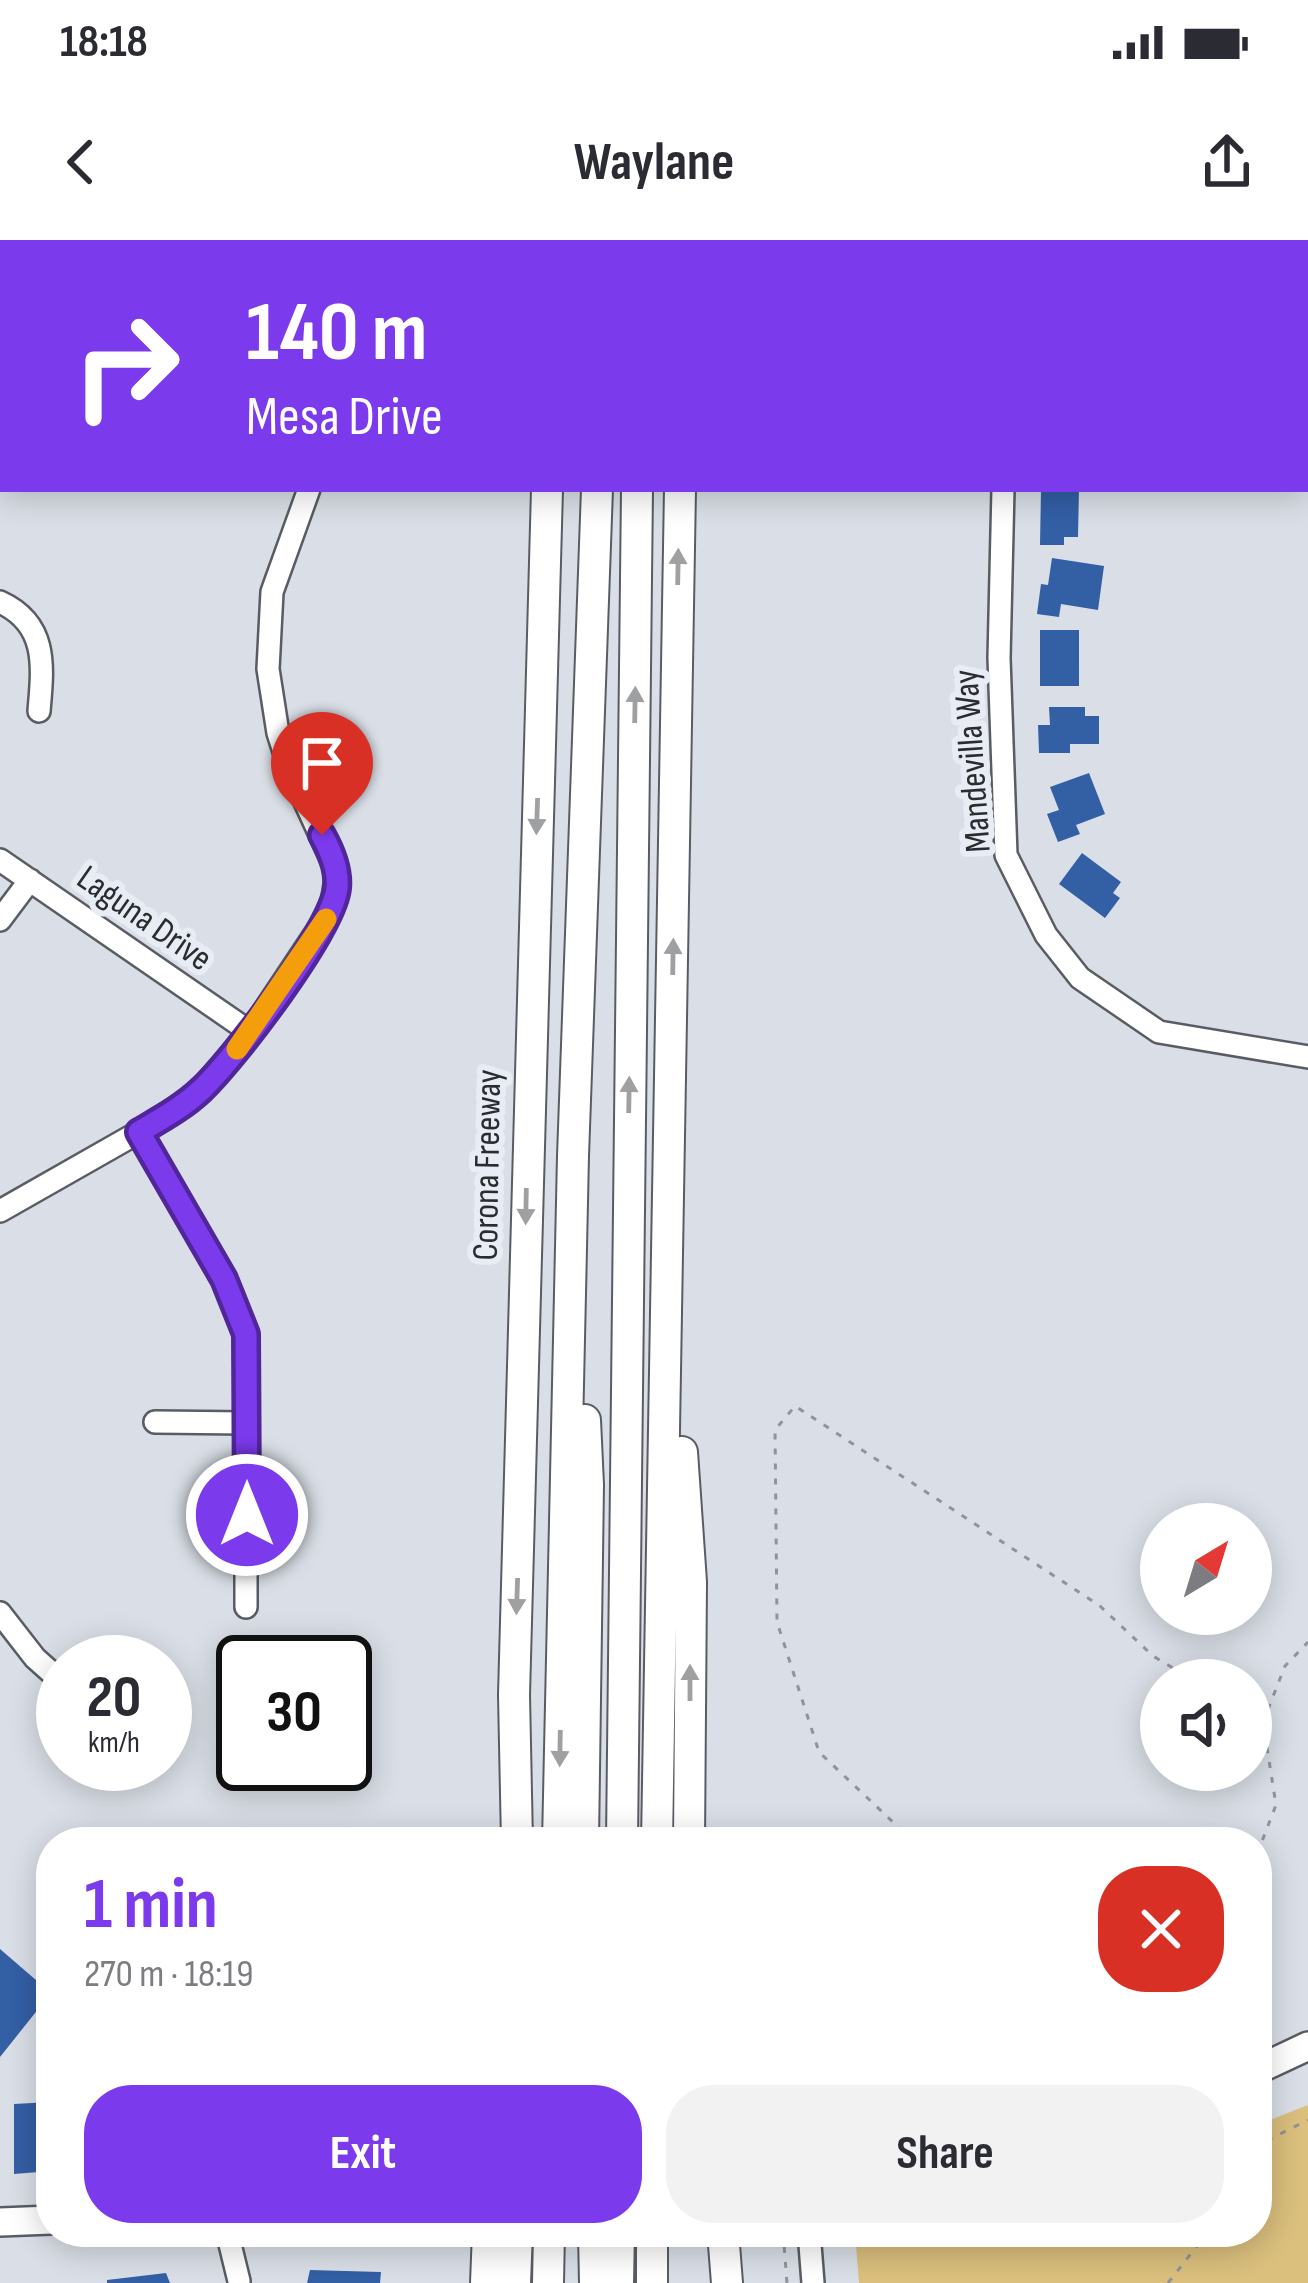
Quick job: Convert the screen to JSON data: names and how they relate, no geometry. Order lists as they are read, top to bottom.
{
  "streets": {
    "highway": ["Corona Freeway"],
    "street": ["Mandevilla Way", "Laguna Drive"]
  },
  "north": "top right",
  "page": {
    "status": "18:18",
    "header": "Waylane",
    "turn": ["140 m", "Mesa Drive"],
    "speed": "20 km/h",
    "limit": "30",
    "heading": ["1 min", "270 m · 18:19"],
    "buttons": ["Exit", "Share"]
  }
}
